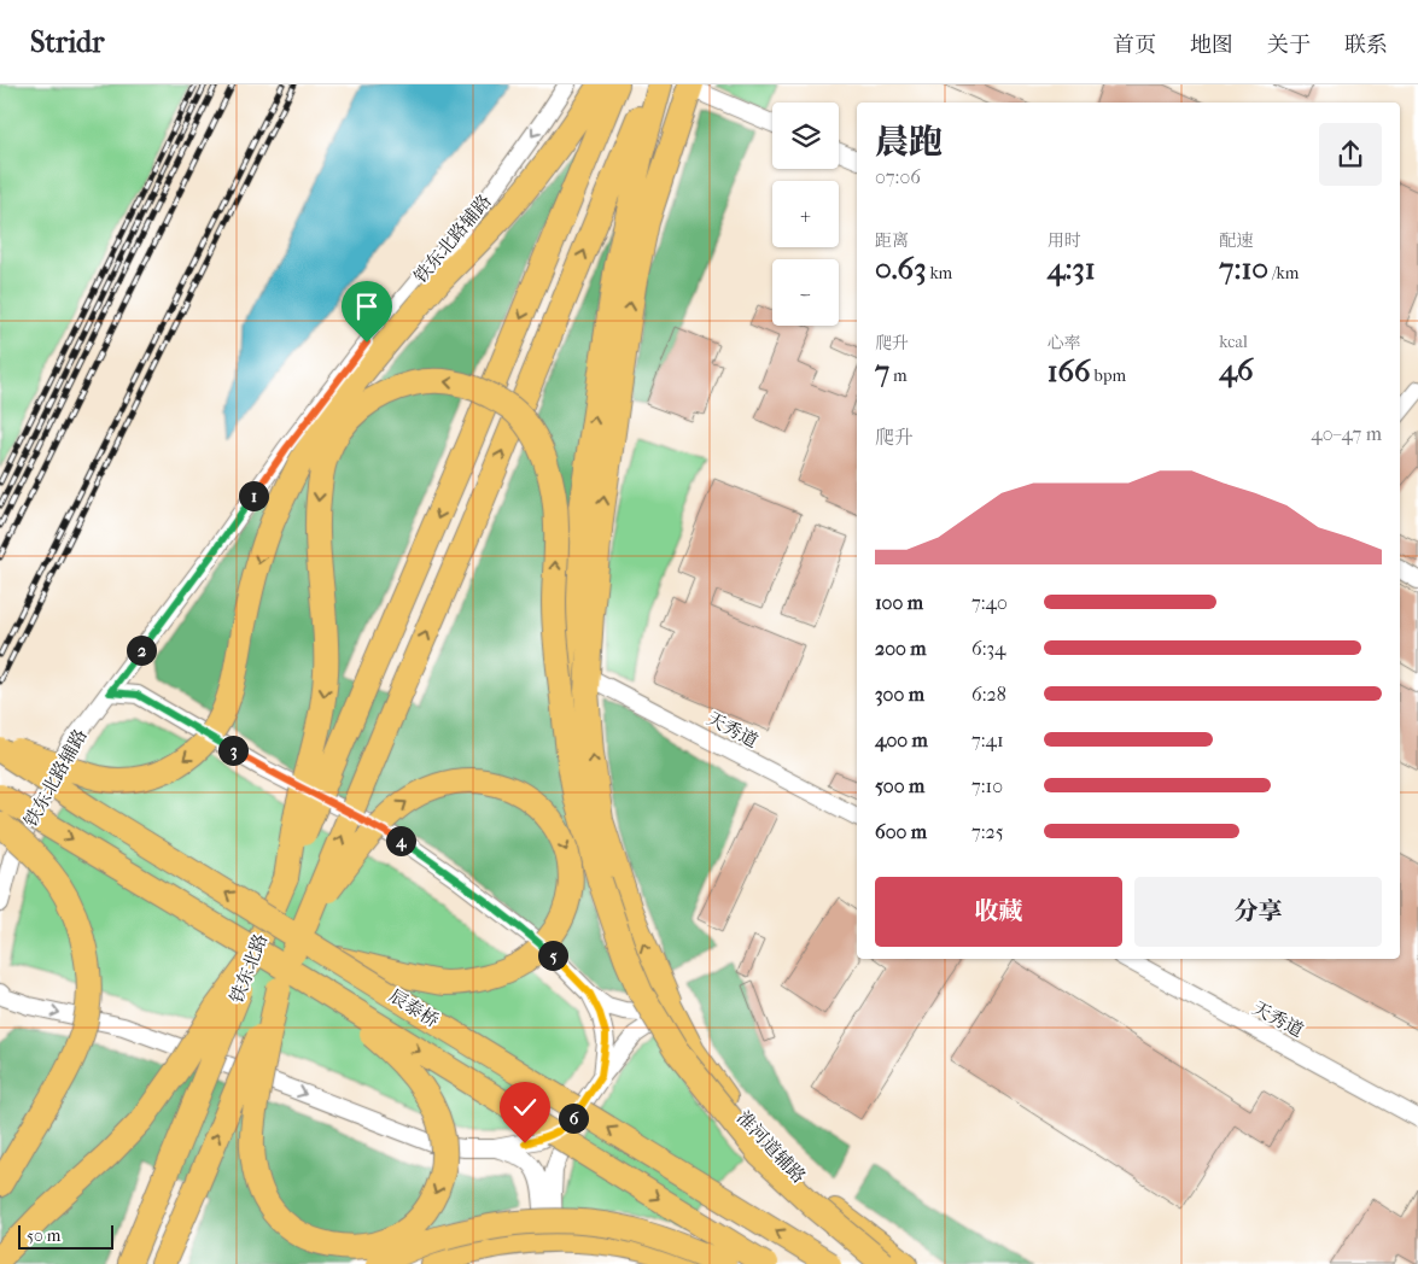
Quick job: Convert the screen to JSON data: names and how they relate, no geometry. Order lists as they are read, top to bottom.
{
  "streets": {
    "highway": ["铁东北路", "辰泰桥"],
    "main road": ["淮河道辅路"],
    "street": ["铁东北路辅路", "天秀道"]
  },
  "one_way": ["铁东北路辅路"],
  "scale_bar": "50 m",
  "page": {
    "header": "Stridr",
    "nav": [
      "首页",
      "地图",
      "关于",
      "联系"
    ],
    "map_buttons": ["+", "−"],
    "heading": ["晨跑", "07:06"],
    "stats": [
      ["距离", "0.63 km"],
      ["用时", "4:31"],
      ["配速", "7:10 /km"],
      ["爬升", "7 m"],
      ["心率", "166 bpm"],
      ["kcal", "46"]
    ],
    "chart": ["爬升", "40–47 m"],
    "pins": [
      "1",
      "2",
      "3",
      "4",
      "5",
      "6"
    ],
    "list": [
      {
        "name": "100 m",
        "note": "7:40"
      },
      {
        "name": "200 m",
        "note": "6:34"
      },
      {
        "name": "300 m",
        "note": "6:28"
      },
      {
        "name": "400 m",
        "note": "7:41"
      },
      {
        "name": "500 m",
        "note": "7:10"
      },
      {
        "name": "600 m",
        "note": "7:25"
      }
    ],
    "buttons": ["收藏", "分享"],
    "scale": "50 m"
  }
}
